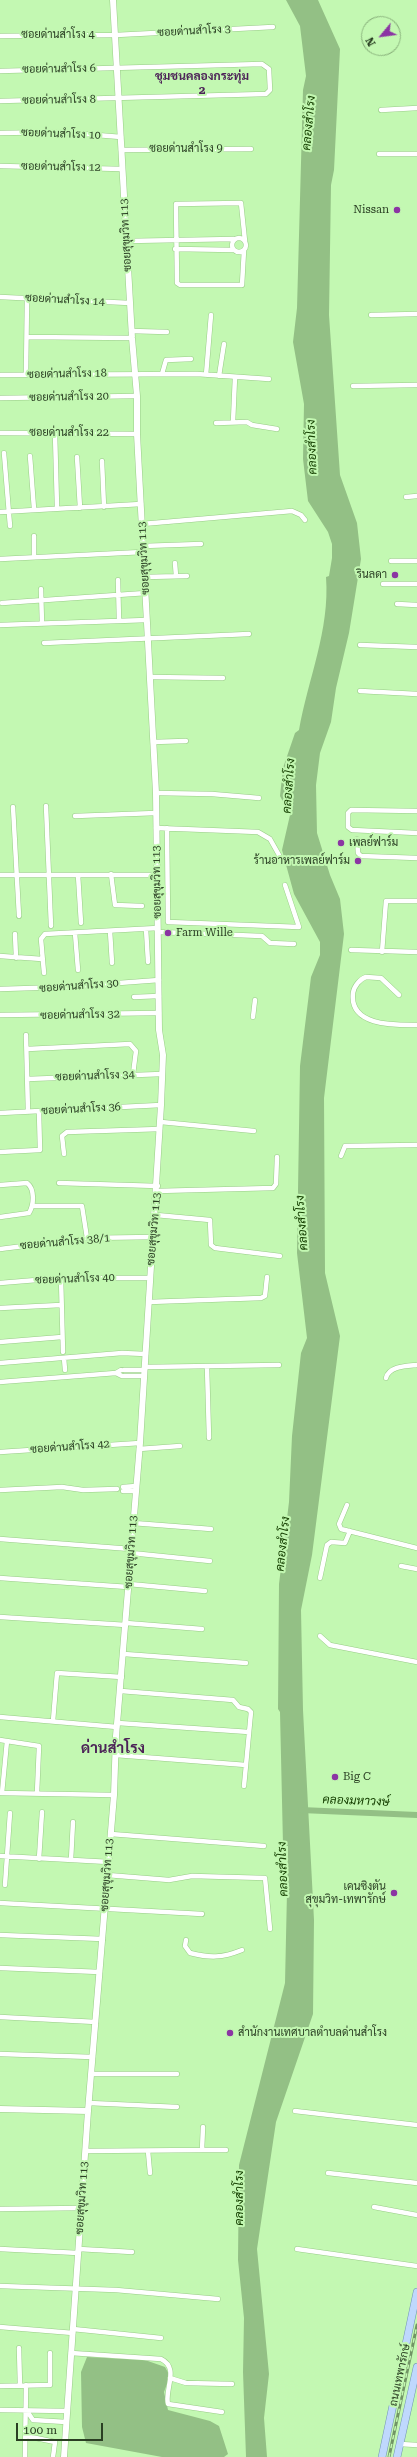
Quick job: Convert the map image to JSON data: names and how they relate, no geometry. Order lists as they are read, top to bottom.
{
  "streets": {
    "main road": ["ซอยสุขุมวิท 113", "ถนนเทพารักษ์"],
    "street": [
      "ซอยด่านสำโรง 3",
      "ซอยด่านสำโรง 4",
      "ซอยด่านสำโรง 6",
      "ซอยด่านสำโรง 8",
      "ซอยด่านสำโรง 10",
      "ซอยด่านสำโรง 9",
      "ซอยด่านสำโรง 12",
      "ซอยด่านสำโรง 14",
      "ซอยด่านสำโรง 18",
      "ซอยด่านสำโรง 20",
      "ซอยด่านสำโรง 22",
      "ซอยด่านสำโรง 30",
      "ซอยด่านสำโรง 32",
      "ซอยด่านสำโรง 34",
      "ซอยด่านสำโรง 36",
      "ซอยด่านสำโรง 38/1",
      "ซอยด่านสำโรง 40",
      "ซอยด่านสำโรง 42"
    ]
  },
  "crossings": [
    ["ซอยด่านสำโรง 3", "ซอยด่านสำโรง 4"],
    ["ซอยด่านสำโรง 3", "ซอยสุขุมวิท 113"],
    ["ซอยด่านสำโรง 4", "ซอยสุขุมวิท 113"],
    ["ซอยด่านสำโรง 6", "ซอยด่านสำโรง 8"],
    ["ซอยด่านสำโรง 6", "ซอยสุขุมวิท 113"],
    ["ซอยด่านสำโรง 8", "ซอยสุขุมวิท 113"],
    ["ซอยด่านสำโรง 10", "ซอยสุขุมวิท 113"],
    ["ซอยด่านสำโรง 9", "ซอยสุขุมวิท 113"],
    ["ซอยด่านสำโรง 12", "ซอยสุขุมวิท 113"],
    ["ซอยสุขุมวิท 113", "ซอยด่านสำโรง 14"],
    ["ซอยสุขุมวิท 113", "ซอยด่านสำโรง 18"],
    ["ซอยสุขุมวิท 113", "ซอยด่านสำโรง 20"],
    ["ซอยสุขุมวิท 113", "ซอยด่านสำโรง 22"],
    ["ซอยสุขุมวิท 113", "ซอยด่านสำโรง 30"],
    ["ซอยสุขุมวิท 113", "ซอยด่านสำโรง 32"],
    ["ซอยสุขุมวิท 113", "ซอยด่านสำโรง 34"],
    ["ซอยสุขุมวิท 113", "ซอยด่านสำโรง 36"],
    ["ซอยสุขุมวิท 113", "ซอยด่านสำโรง 38/1"],
    ["ซอยสุขุมวิท 113", "ซอยด่านสำโรง 40"],
    ["ซอยสุขุมวิท 113", "ซอยด่านสำโรง 42"]
  ],
  "districts": ["ชุมชนคลองกระทุ่ม 2", "ด่านสำโรง"],
  "water": ["คลองสำโรง", "คลองมหาวงษ์"],
  "places": [
    "Nissan",
    "รินลดา",
    "เพลย์ฟาร์ม",
    "ร้านอาหารเพลย์ฟาร์ม",
    "Farm Wille",
    "Big C",
    "เคนซิงตัน สุขุมวิท-เทพารักษ์",
    "สำนักงานเทศบาลตำบลด่านสำโรง"
  ],
  "scale_bar": "100 m",
  "north": "bottom left"
}
